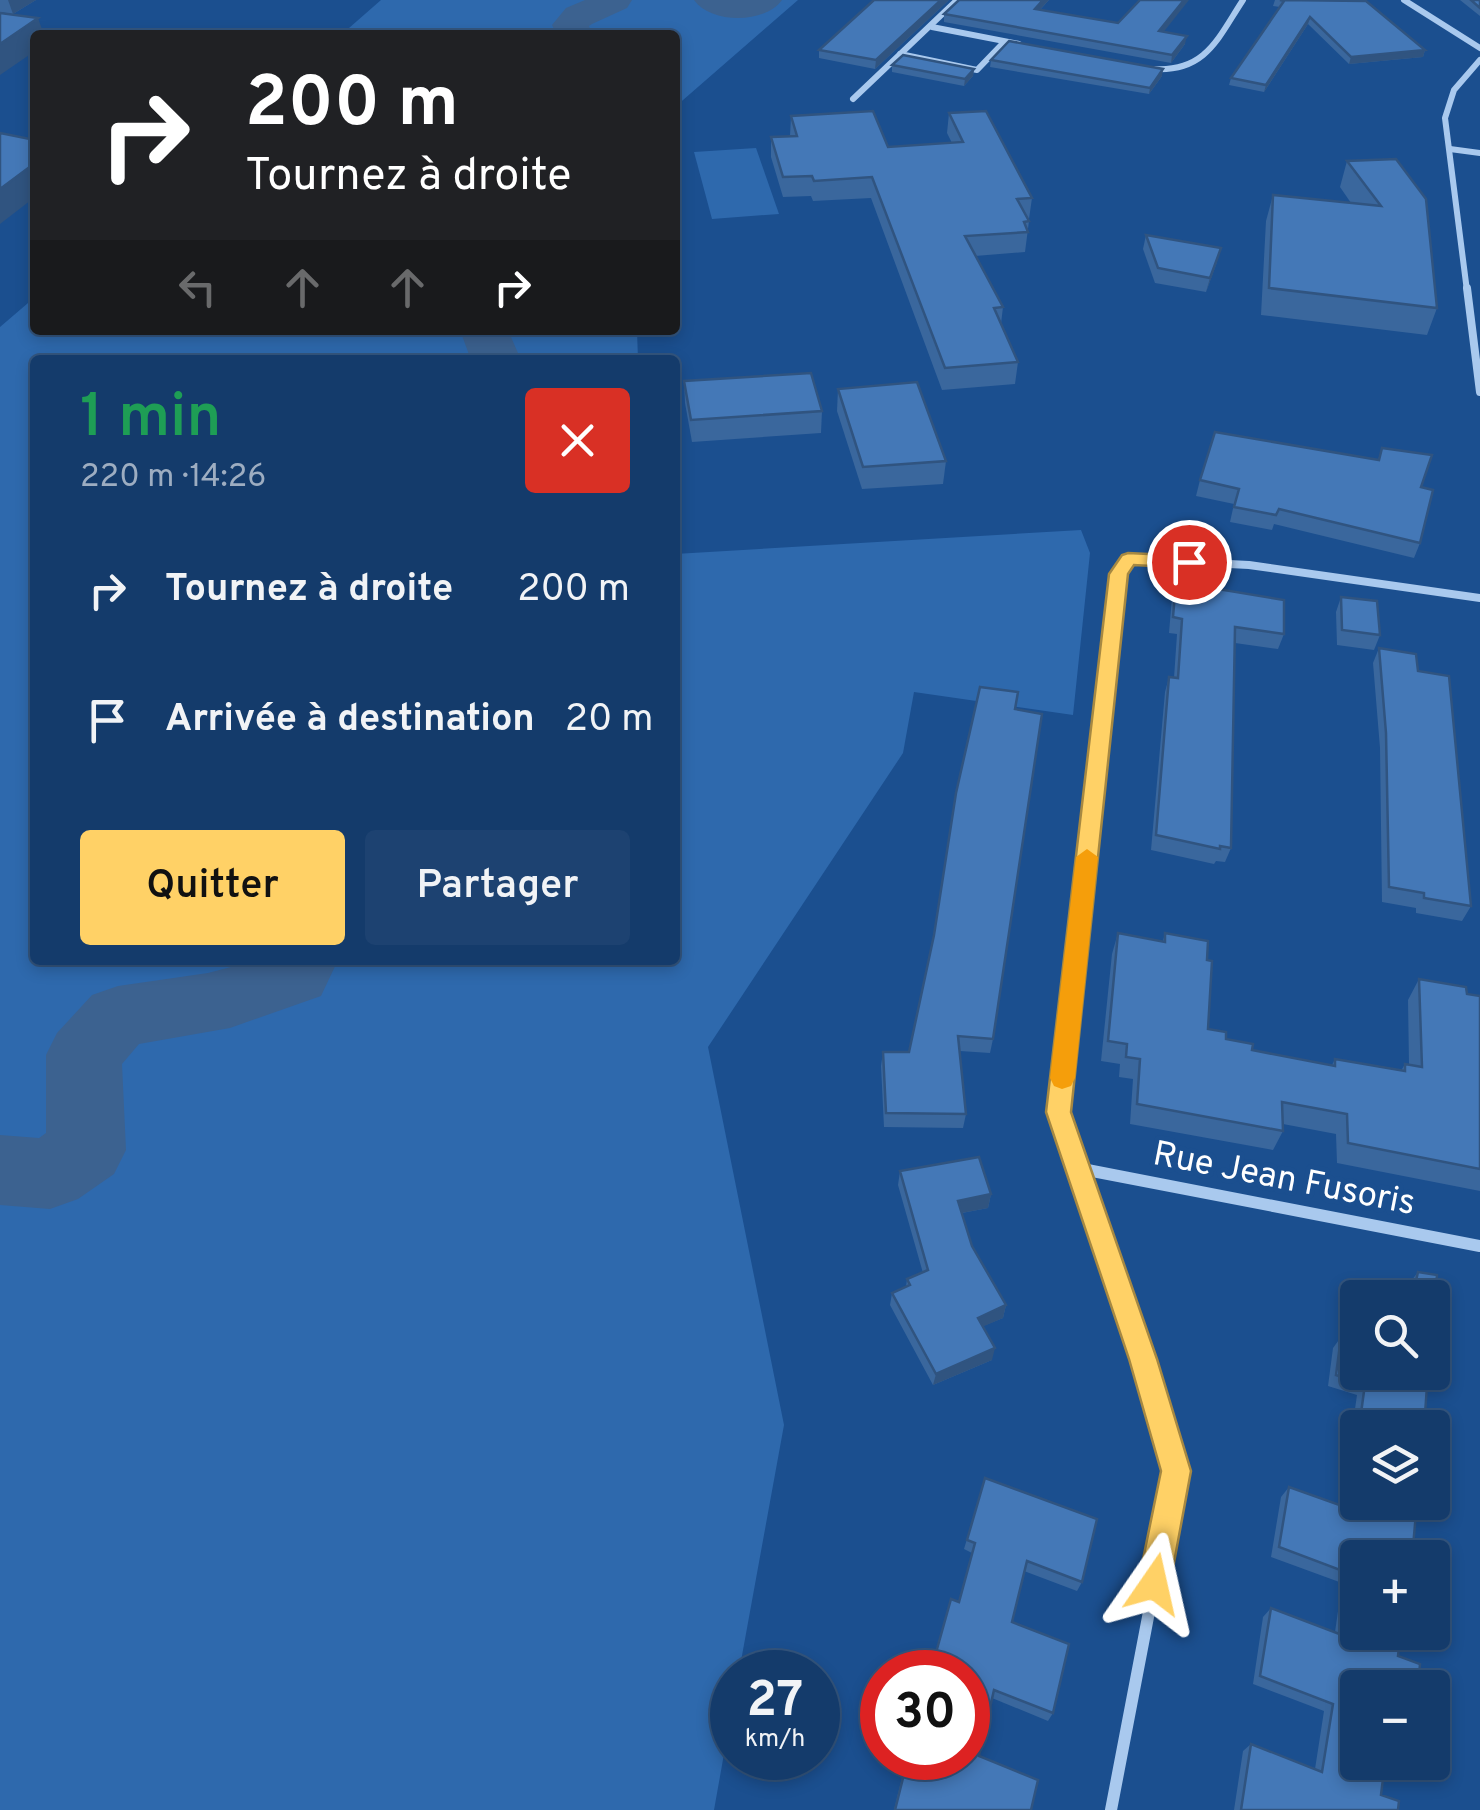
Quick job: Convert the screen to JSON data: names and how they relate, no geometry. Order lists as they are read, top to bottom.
{
  "streets": {
    "street": ["Rue Jean Fusoris"]
  },
  "page": {
    "turn": ["200 m", "Tournez à droite"],
    "heading": ["1 min", "220 m · 14:26"],
    "list": [
      {
        "name": "Tournez à droite",
        "value": "200 m"
      },
      {
        "name": "Arrivée à destination",
        "value": "20 m"
      }
    ],
    "buttons": ["Quitter", "Partager"],
    "map_buttons": ["+", "−"],
    "speed": "27 km/h",
    "limit": "30"
  }
}
